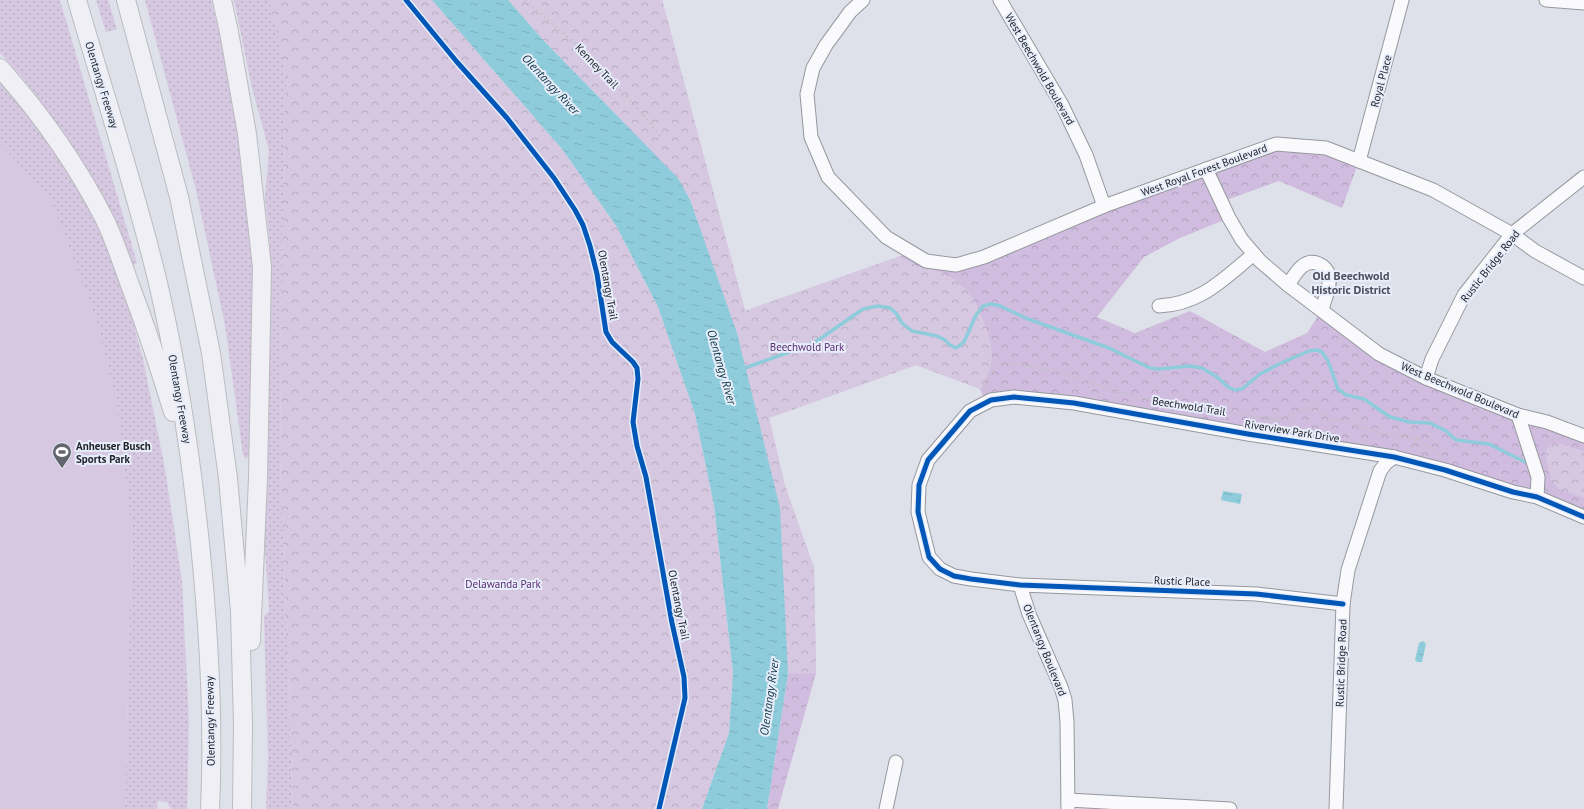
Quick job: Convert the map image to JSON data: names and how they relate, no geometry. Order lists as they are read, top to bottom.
{
  "streets": {
    "highway": ["Olentangy Freeway"],
    "street": [
      "West Beechwold Boulevard",
      "Royal Place",
      "West Royal Forest Boulevard",
      "Rustic Bridge Road",
      "Riverview Park Drive",
      "Rustic Place",
      "Olentangy Boulevard"
    ],
    "path": ["Kenney Trail", "Beechwold Trail"],
    "cycle path": ["Olentangy Trail"]
  },
  "crossings": [
    ["West Beechwold Boulevard", "West Royal Forest Boulevard"],
    ["West Beechwold Boulevard", "Rustic Bridge Road"],
    ["Royal Place", "West Royal Forest Boulevard"],
    ["West Royal Forest Boulevard", "Rustic Bridge Road"],
    ["Rustic Bridge Road", "Riverview Park Drive"],
    ["Rustic Bridge Road", "Rustic Place"],
    ["Beechwold Trail", "Riverview Park Drive"],
    ["Rustic Place", "Olentangy Boulevard"]
  ],
  "districts": ["Old Beechwold Historic District"],
  "water": ["Olentangy River"],
  "parks": ["Beechwold Park", "Delawanda Park"],
  "places": {
    "sports": ["Anheuser Busch Sports Park"]
  }
}
